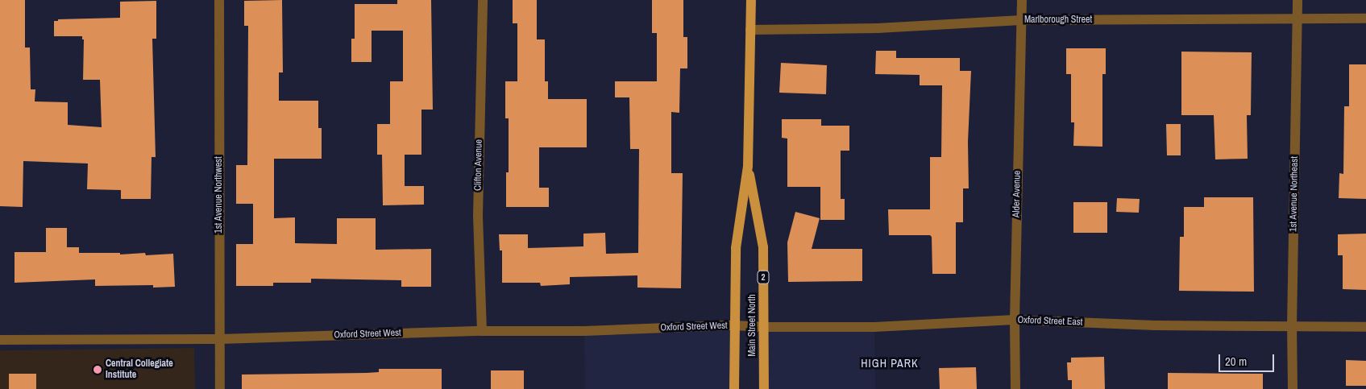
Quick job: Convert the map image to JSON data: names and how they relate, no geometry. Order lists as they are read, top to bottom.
{
  "streets": {
    "main road": ["2", "Main Street North"],
    "street": [
      "Marlborough Street",
      "Clifton Avenue",
      "Alder Avenue",
      "1st Avenue Northeast",
      "1st Avenue Northwest",
      "Oxford Street East",
      "Oxford Street West"
    ]
  },
  "crossings": [
    ["Marlborough Street", "Alder Avenue"],
    ["Marlborough Street", "1st Avenue Northeast"],
    ["Marlborough Street", "Main Street North"],
    ["Clifton Avenue", "Oxford Street West"],
    ["Alder Avenue", "Oxford Street East"],
    ["1st Avenue Northeast", "Oxford Street East"],
    ["1st Avenue Northwest", "Oxford Street West"],
    ["Oxford Street East", "Main Street North"],
    ["Oxford Street East", "Oxford Street West"],
    ["Main Street North", "Oxford Street West"]
  ],
  "districts": ["HIGH PARK"],
  "places": ["Central Collegiate Institute"],
  "scale_bar": "20 m"
}
